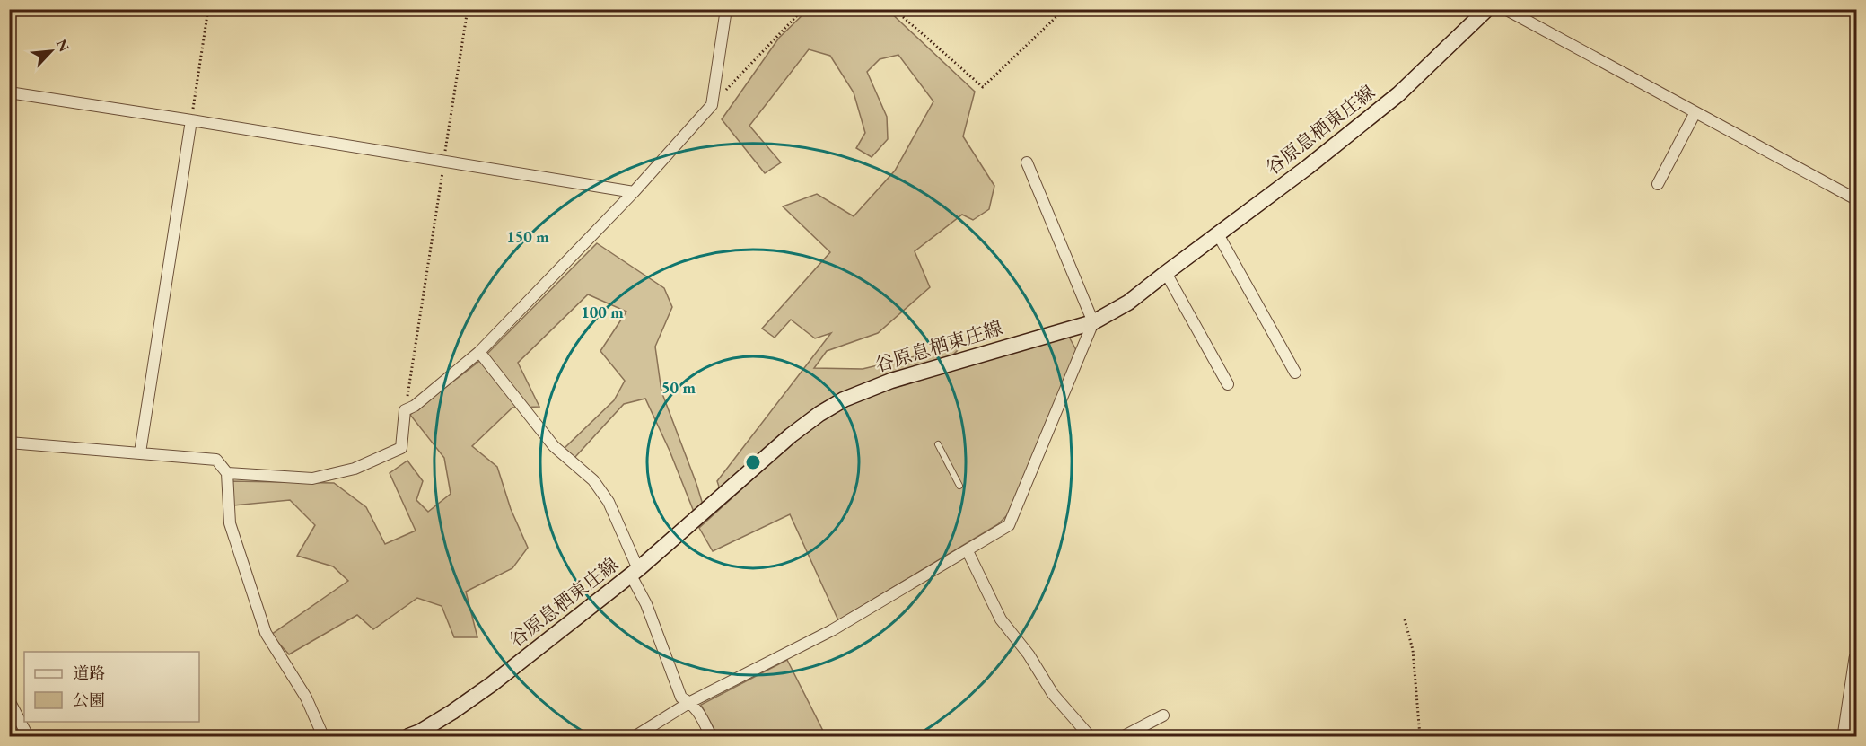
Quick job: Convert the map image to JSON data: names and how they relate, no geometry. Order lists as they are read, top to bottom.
{
  "streets": {
    "main road": ["谷原息栖東庄線"]
  },
  "legend": ["道路", "公園"],
  "north": "top right",
  "rings": ["150 m", "100 m", "50 m"]
}
